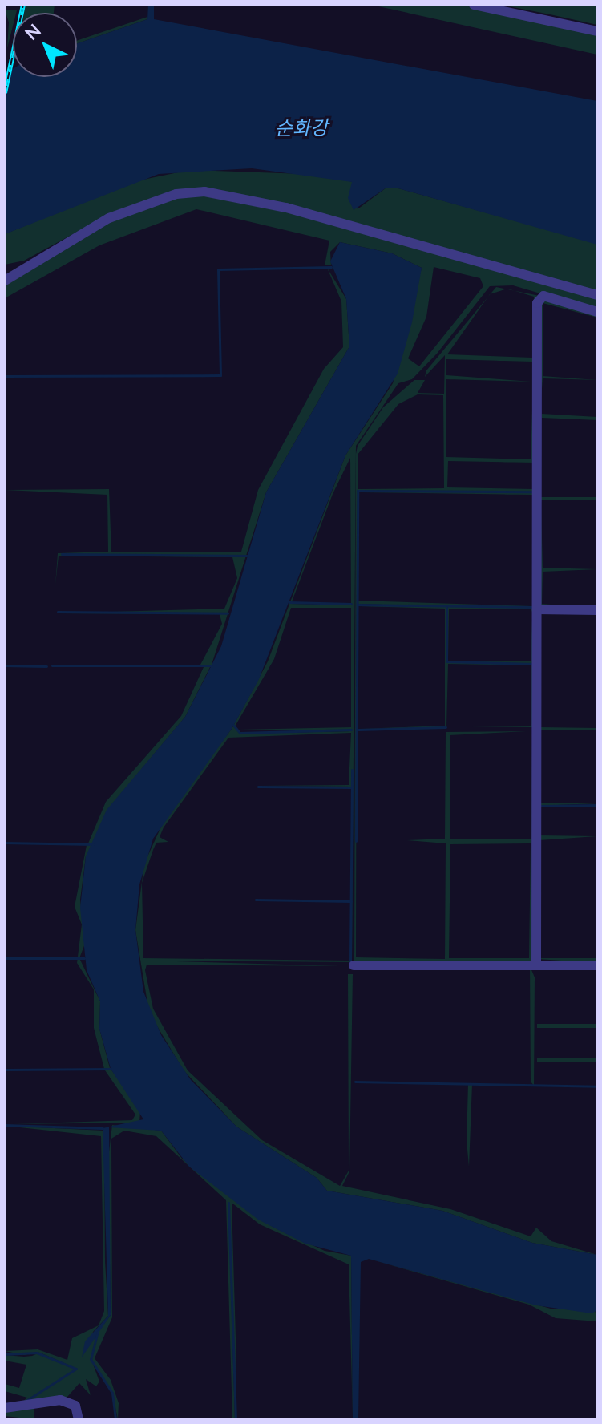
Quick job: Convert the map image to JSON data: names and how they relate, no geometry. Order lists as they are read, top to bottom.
{
  "water": ["순화강"],
  "north": "top left"
}
